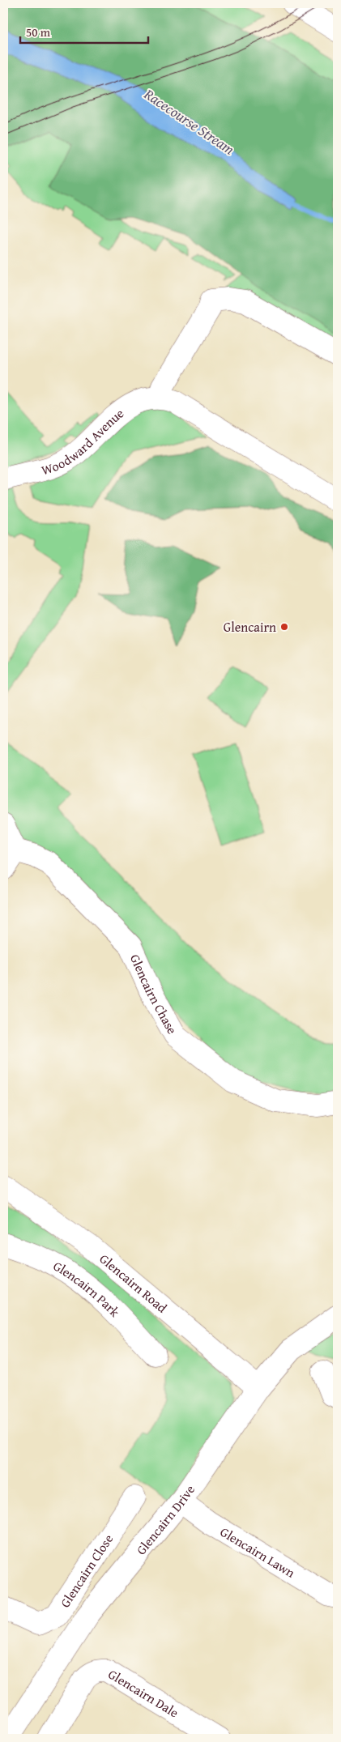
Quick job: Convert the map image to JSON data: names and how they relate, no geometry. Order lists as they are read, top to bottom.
{
  "streets": {
    "main road": [
      "Woodward Avenue",
      "Glencairn Chase",
      "Glencairn Road",
      "Glencairn Park",
      "Glencairn Drive",
      "Glencairn Lawn",
      "Glencairn Close",
      "Glencairn Dale"
    ]
  },
  "crossings": [
    ["Glencairn Road", "Glencairn Drive"],
    ["Glencairn Drive", "Glencairn Lawn"]
  ],
  "water": ["Racecourse Stream"],
  "places": ["Glencairn"],
  "scale_bar": "50 m"
}
